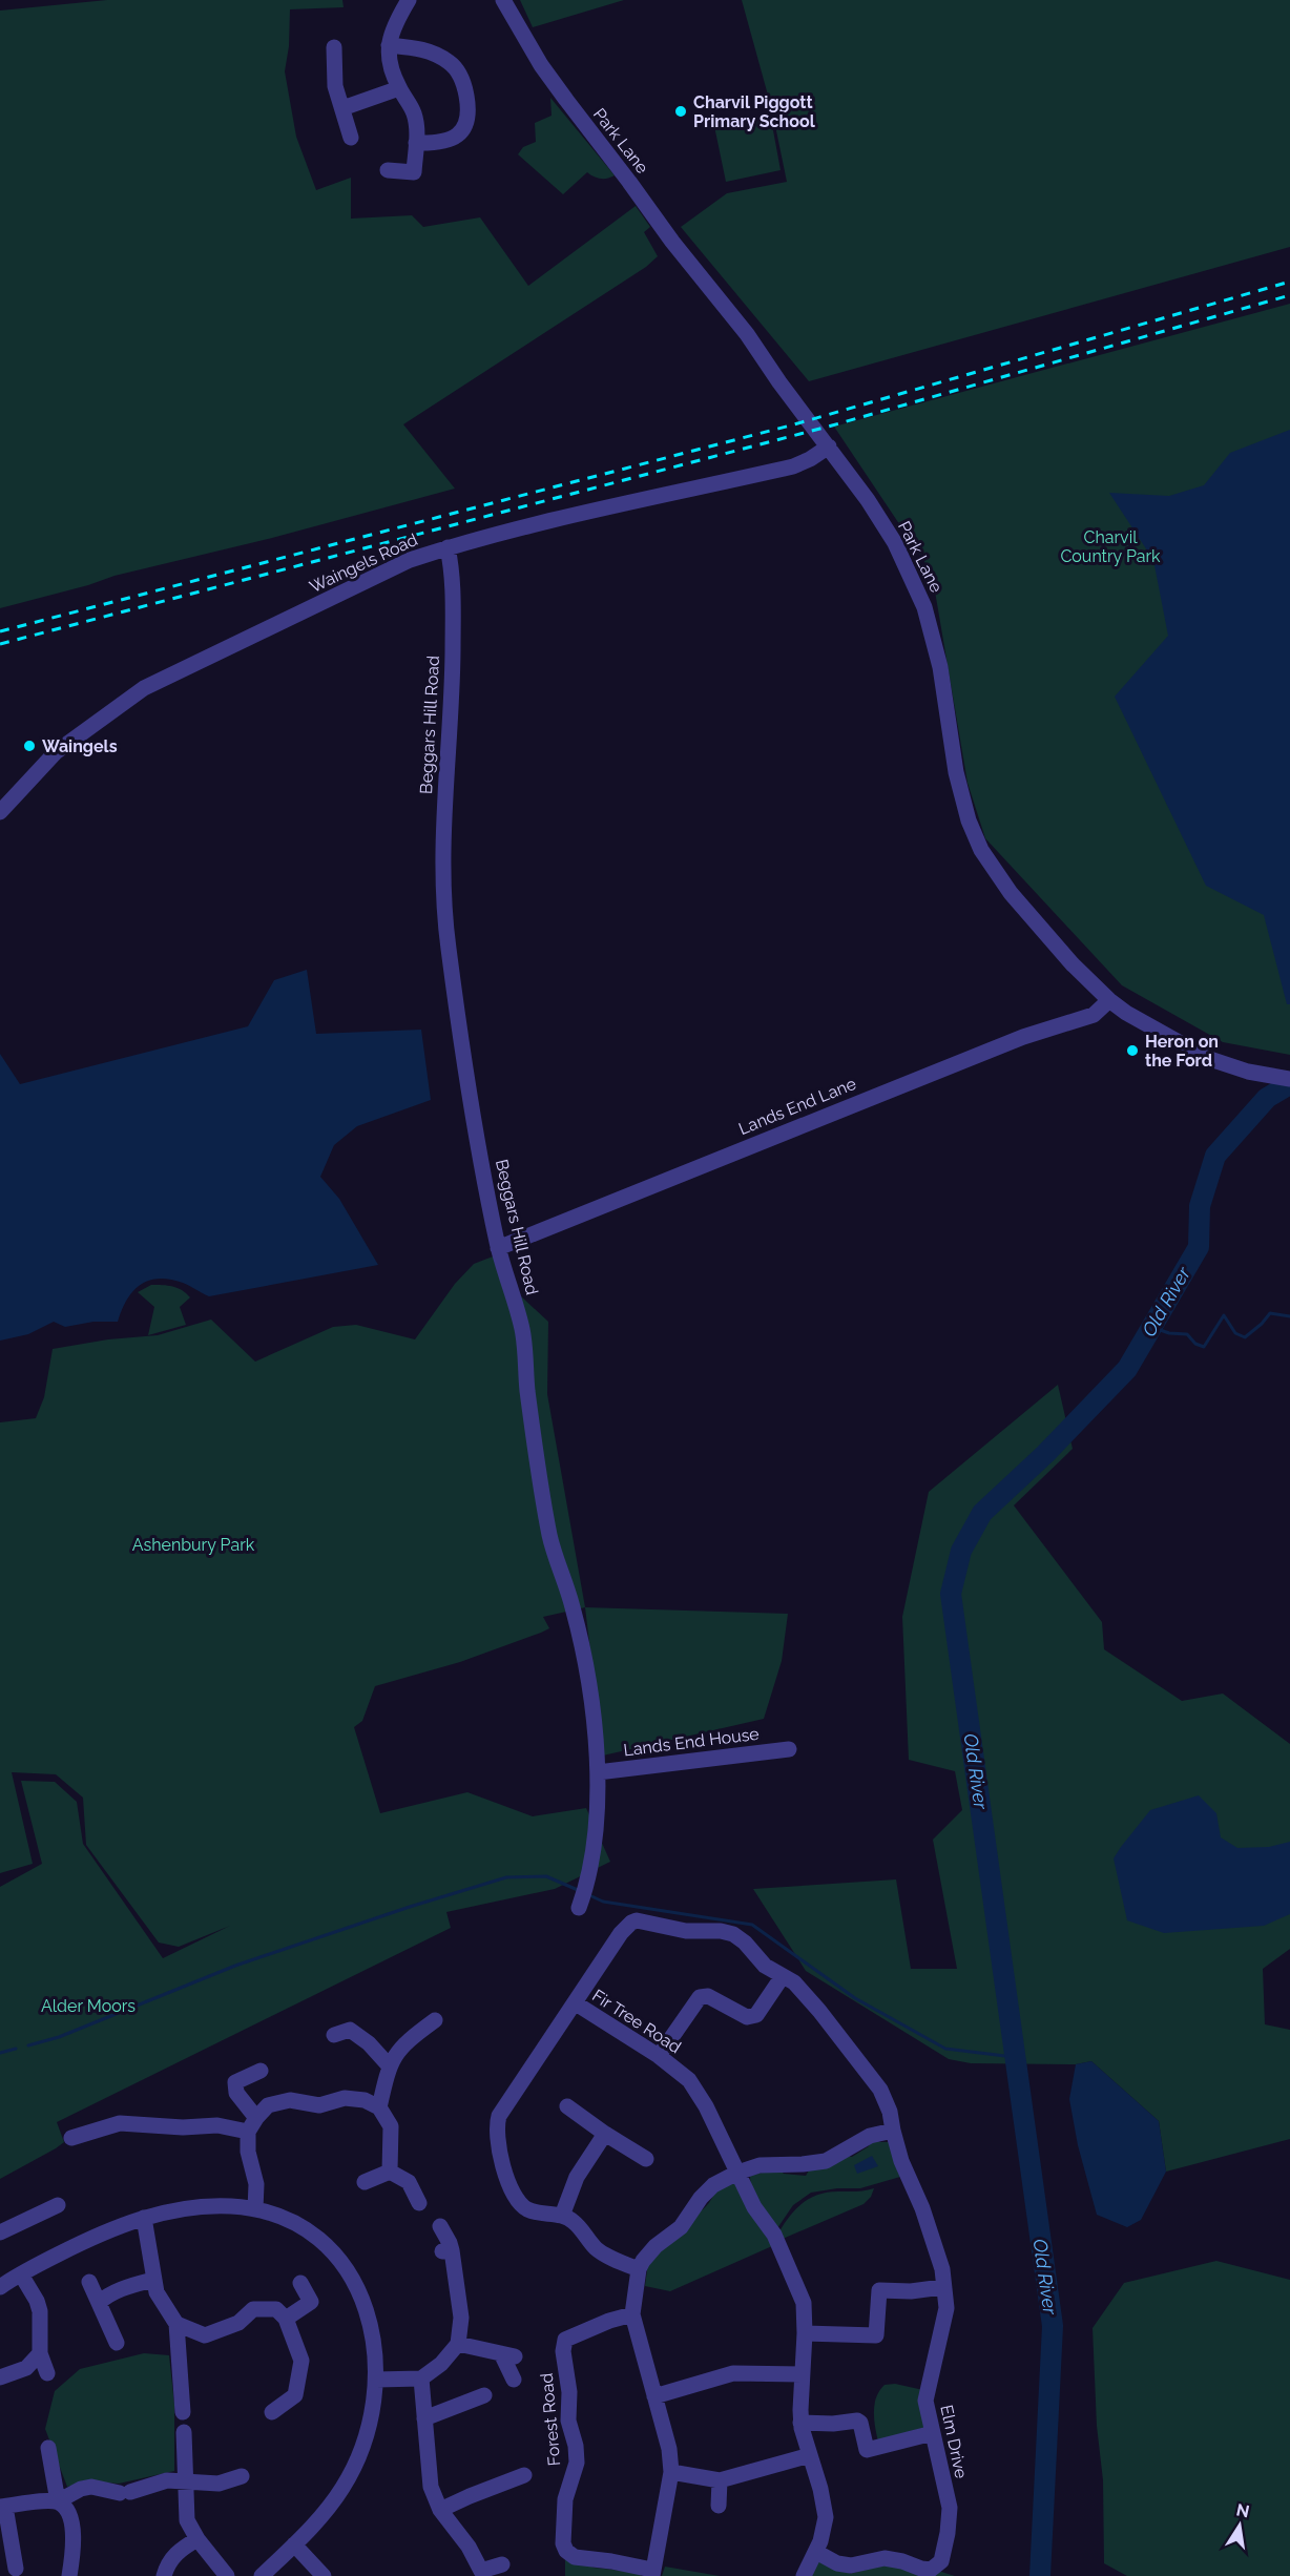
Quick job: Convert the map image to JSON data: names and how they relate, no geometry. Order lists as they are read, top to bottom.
{
  "streets": {
    "street": [
      "Park Lane",
      "Waingels Road",
      "Beggars Hill Road",
      "Lands End Lane",
      "Lands End House",
      "Fir Tree Road",
      "Forest Road",
      "Elm Drive"
    ]
  },
  "crossings": [
    ["Park Lane", "Waingels Road"],
    ["Park Lane", "Lands End Lane"],
    ["Waingels Road", "Beggars Hill Road"],
    ["Beggars Hill Road", "Lands End Lane"],
    ["Beggars Hill Road", "Lands End House"],
    ["Fir Tree Road", "Elm Drive"]
  ],
  "water": ["Old River"],
  "parks": ["Charvil Country Park", "Ashenbury Park", "Alder Moors"],
  "places": ["Charvil Piggott Primary School", "Waingels", "Heron on the Ford"],
  "north": "top"
}
